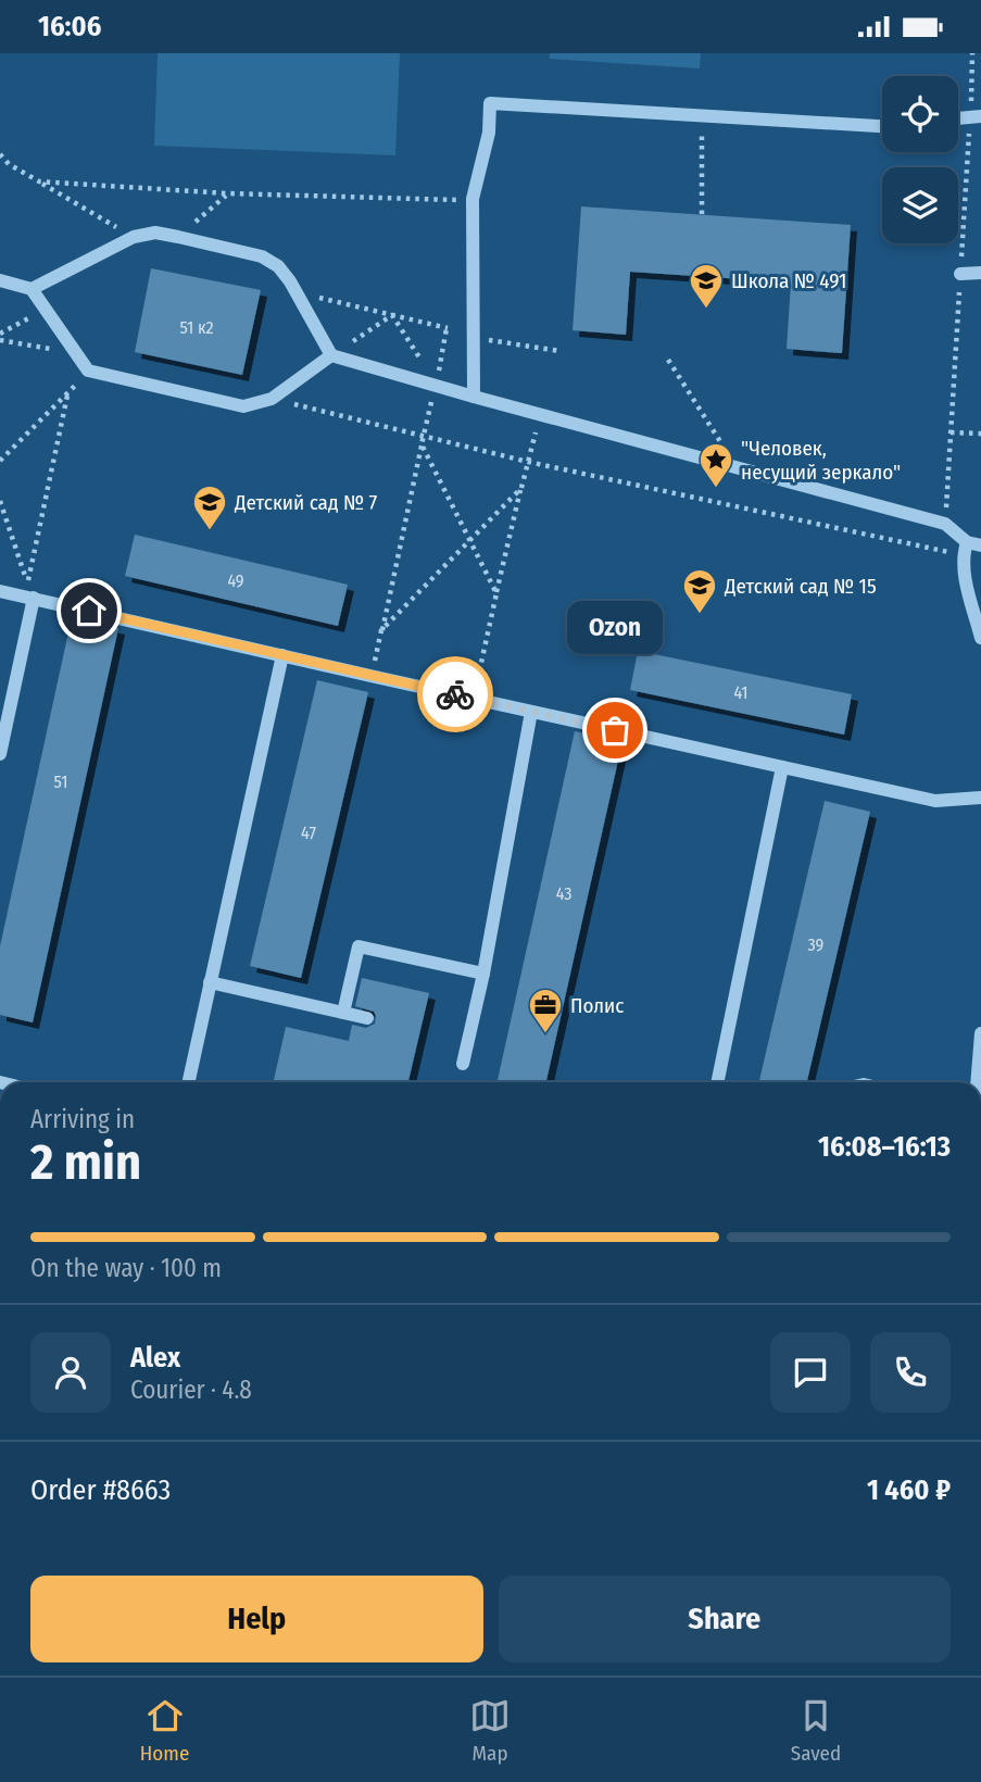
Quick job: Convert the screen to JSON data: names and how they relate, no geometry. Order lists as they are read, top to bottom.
{
  "places": {
    "school or university": ["Школа № 491", "Детский сад № 7", "Детский сад № 15"],
    "place": ["\"Человек, несущий зеркало\""],
    "other": ["Ozon"],
    "office": ["Полис"]
  },
  "house_numbers": [
    "51 к2",
    "49",
    "41",
    "51",
    "47",
    "43",
    "39"
  ],
  "page": {
    "status": "16:06",
    "bubble": "Ozon",
    "heading": ["2 min", "Arriving in", "16:08–16:13"],
    "panel": [
      "Alex",
      "Courier · 4.8",
      "Order #8663",
      "1 460 ₽"
    ],
    "bar": "On the way · 100 m",
    "buttons": ["Help", "Share"],
    "tabs": ["Home", "Map", "Saved"]
  }
}
